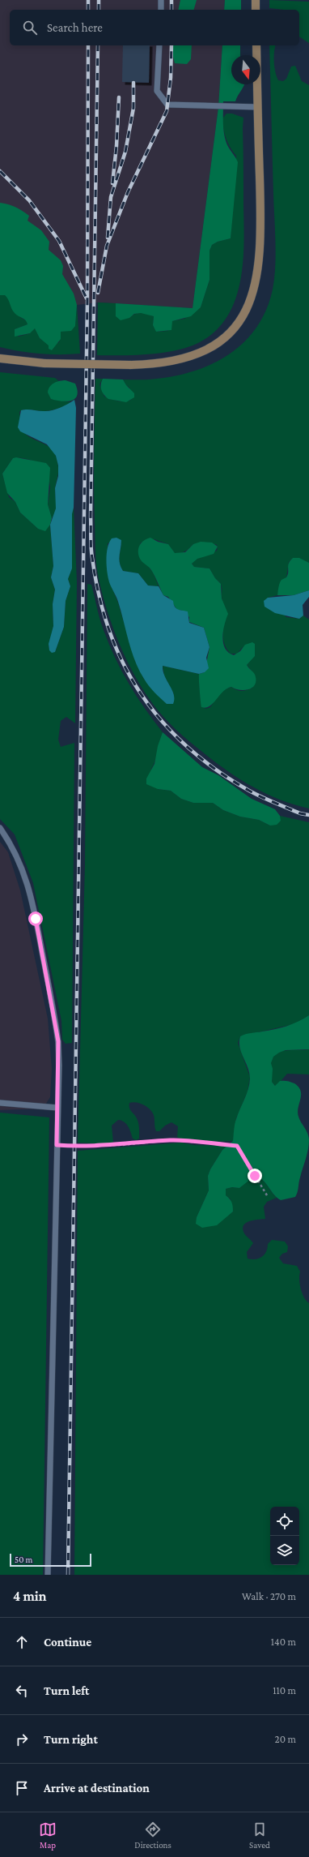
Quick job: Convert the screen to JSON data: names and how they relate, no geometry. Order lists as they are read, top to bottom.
{
  "scale_bar": "50 m",
  "north": "bottom",
  "page": {
    "search": "Search here",
    "scale": "50 m",
    "heading": ["4 min", "Walk · 270 m"],
    "list": [
      ["Continue", "140 m"],
      ["Turn left", "110 m"],
      ["Turn right", "20 m"],
      "Arrive at destination"
    ],
    "nav": ["Map", "Directions", "Saved"]
  }
}
